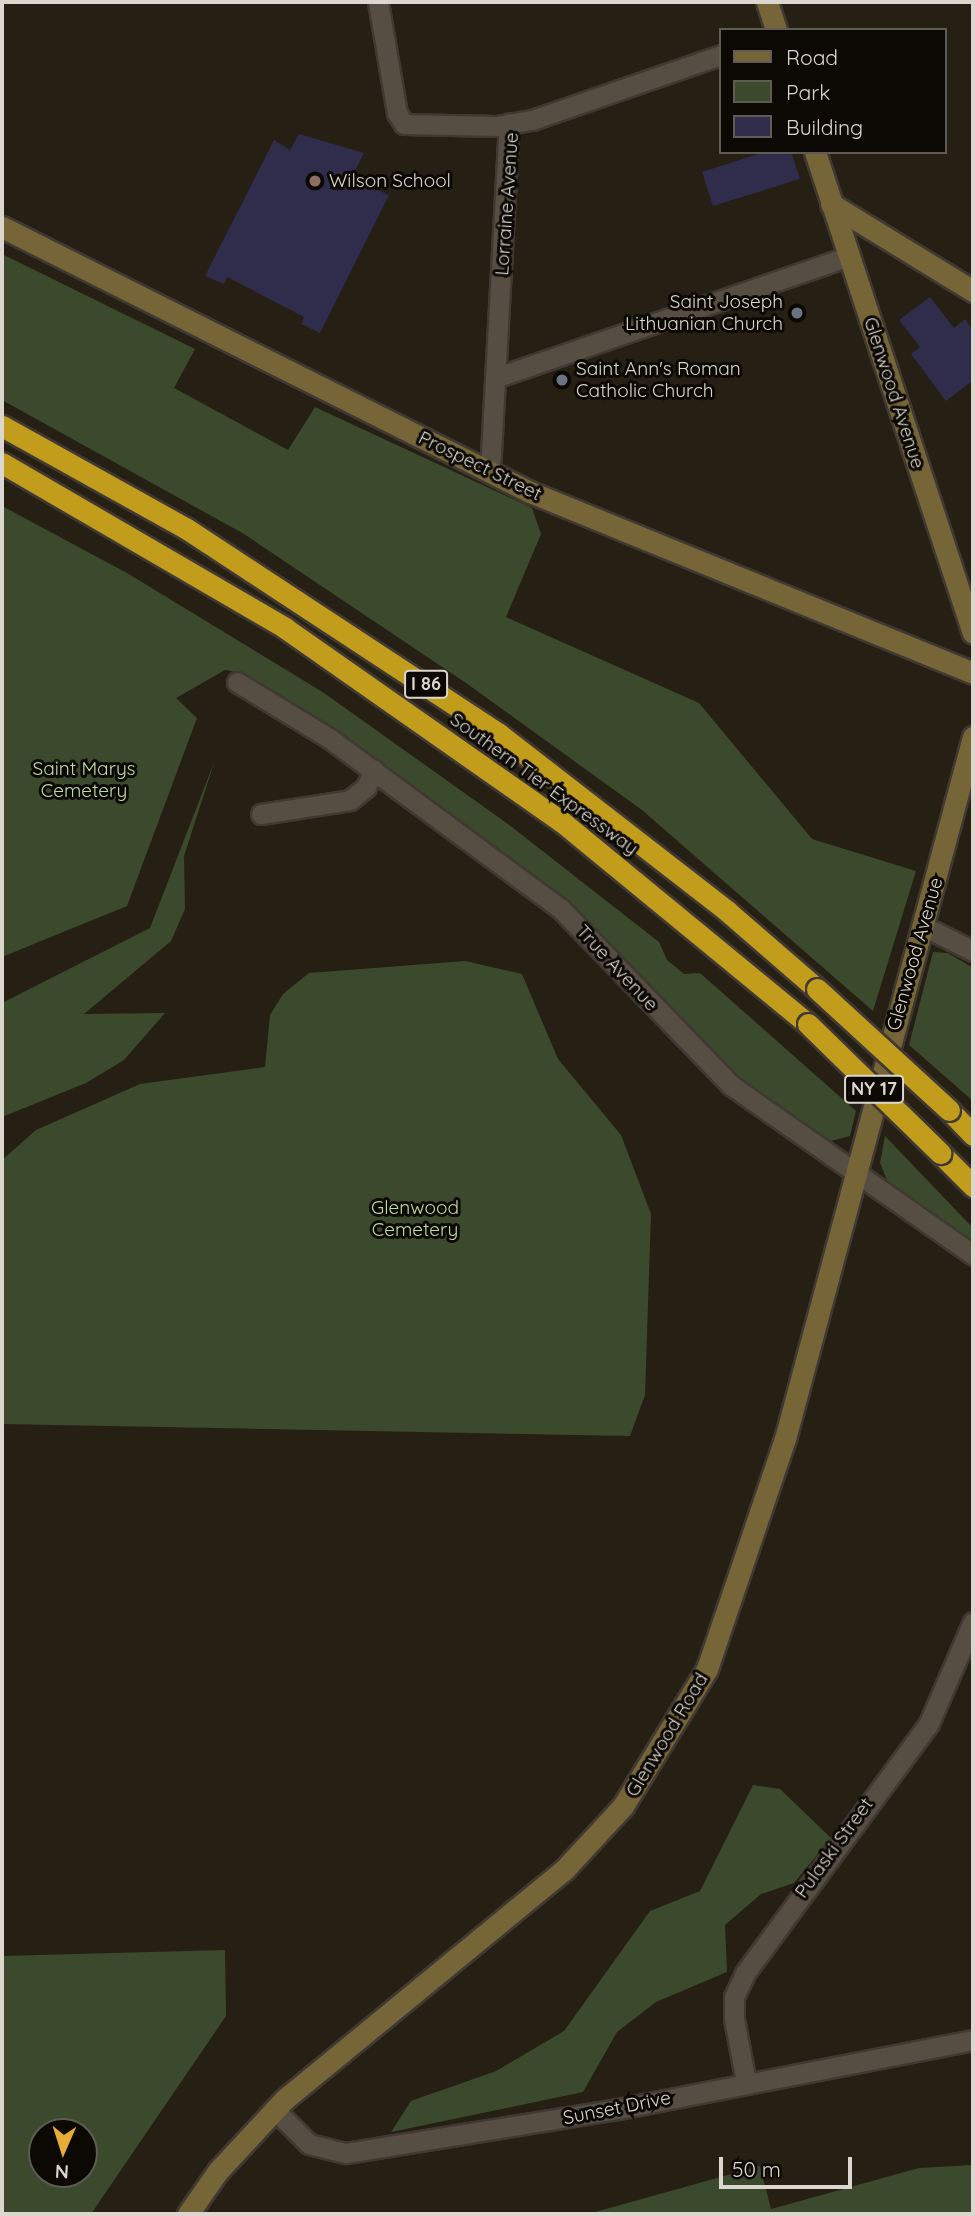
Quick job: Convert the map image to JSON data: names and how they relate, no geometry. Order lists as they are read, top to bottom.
{
  "streets": {
    "highway": ["I 86", "Southern Tier Expressway", "NY 17"],
    "street": [
      "Lorraine Avenue",
      "Glenwood Avenue",
      "Prospect Street",
      "True Avenue",
      "Glenwood Road",
      "Pulaski Street",
      "Sunset Drive"
    ]
  },
  "crossings": [
    ["Lorraine Avenue", "Prospect Street"],
    ["Glenwood Avenue", "True Avenue"],
    ["Glenwood Avenue", "Glenwood Road"],
    ["True Avenue", "Glenwood Road"],
    ["Glenwood Road", "Sunset Drive"],
    ["Pulaski Street", "Sunset Drive"]
  ],
  "parks": ["Saint Marys Cemetery", "Glenwood Cemetery"],
  "places": ["Wilson School", "Saint Joseph Lithuanian Church", "Saint Ann's Roman Catholic Church"],
  "legend": ["Road", "Park", "Building"],
  "scale_bar": "50 m",
  "north": "bottom"
}
